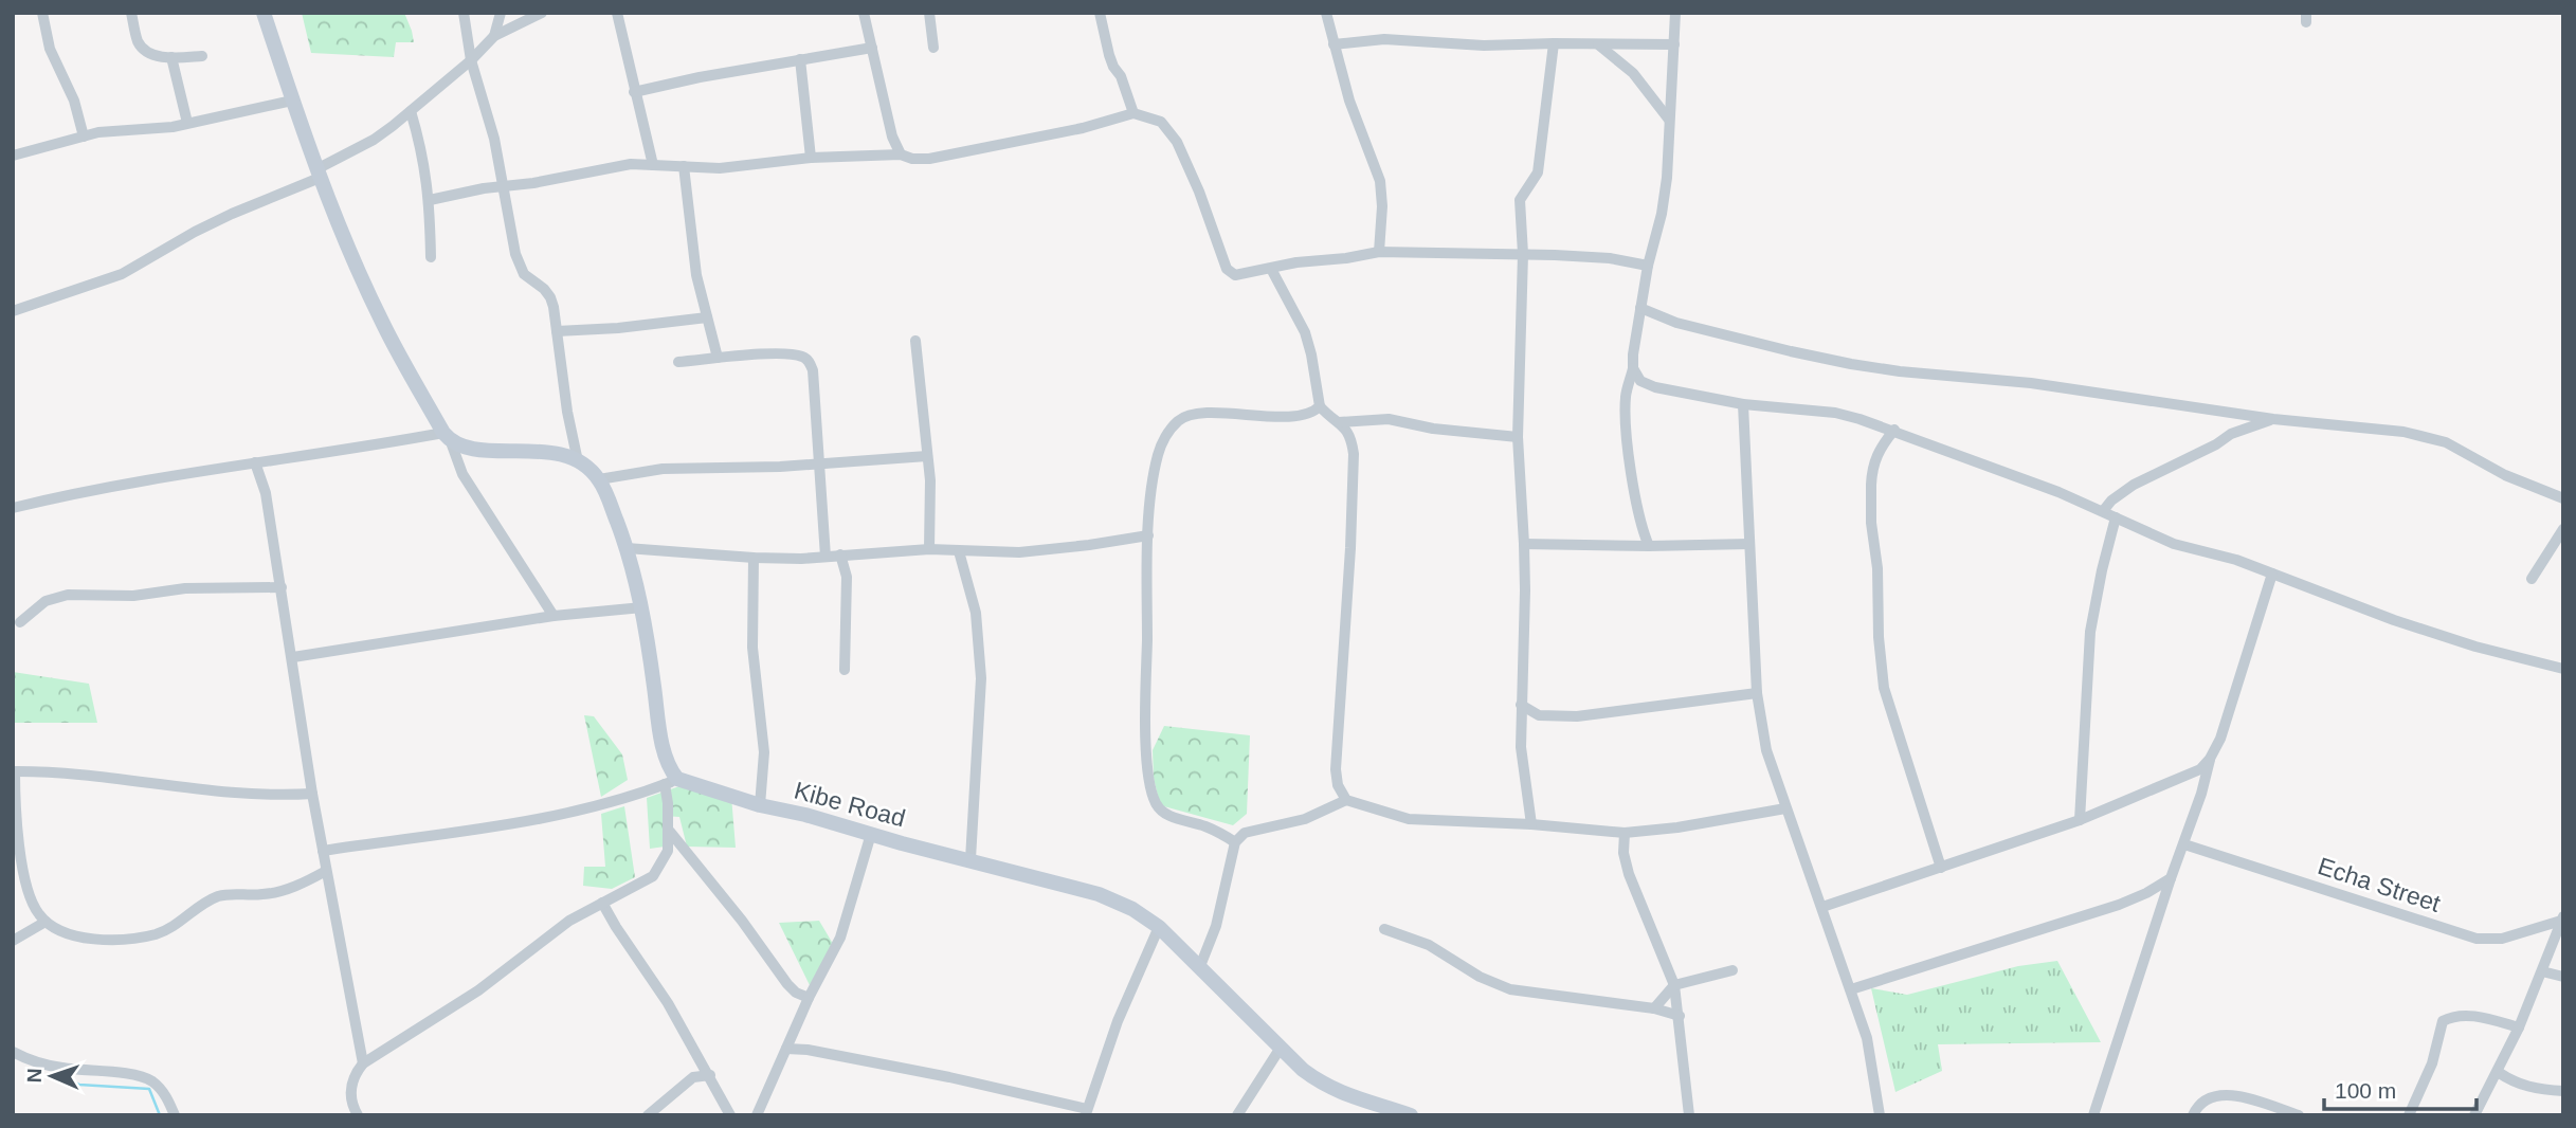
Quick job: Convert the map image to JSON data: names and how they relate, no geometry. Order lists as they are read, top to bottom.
{
  "streets": {
    "street": ["Kibe Road", "Echa Street"]
  },
  "scale_bar": "100 m",
  "north": "left"
}
